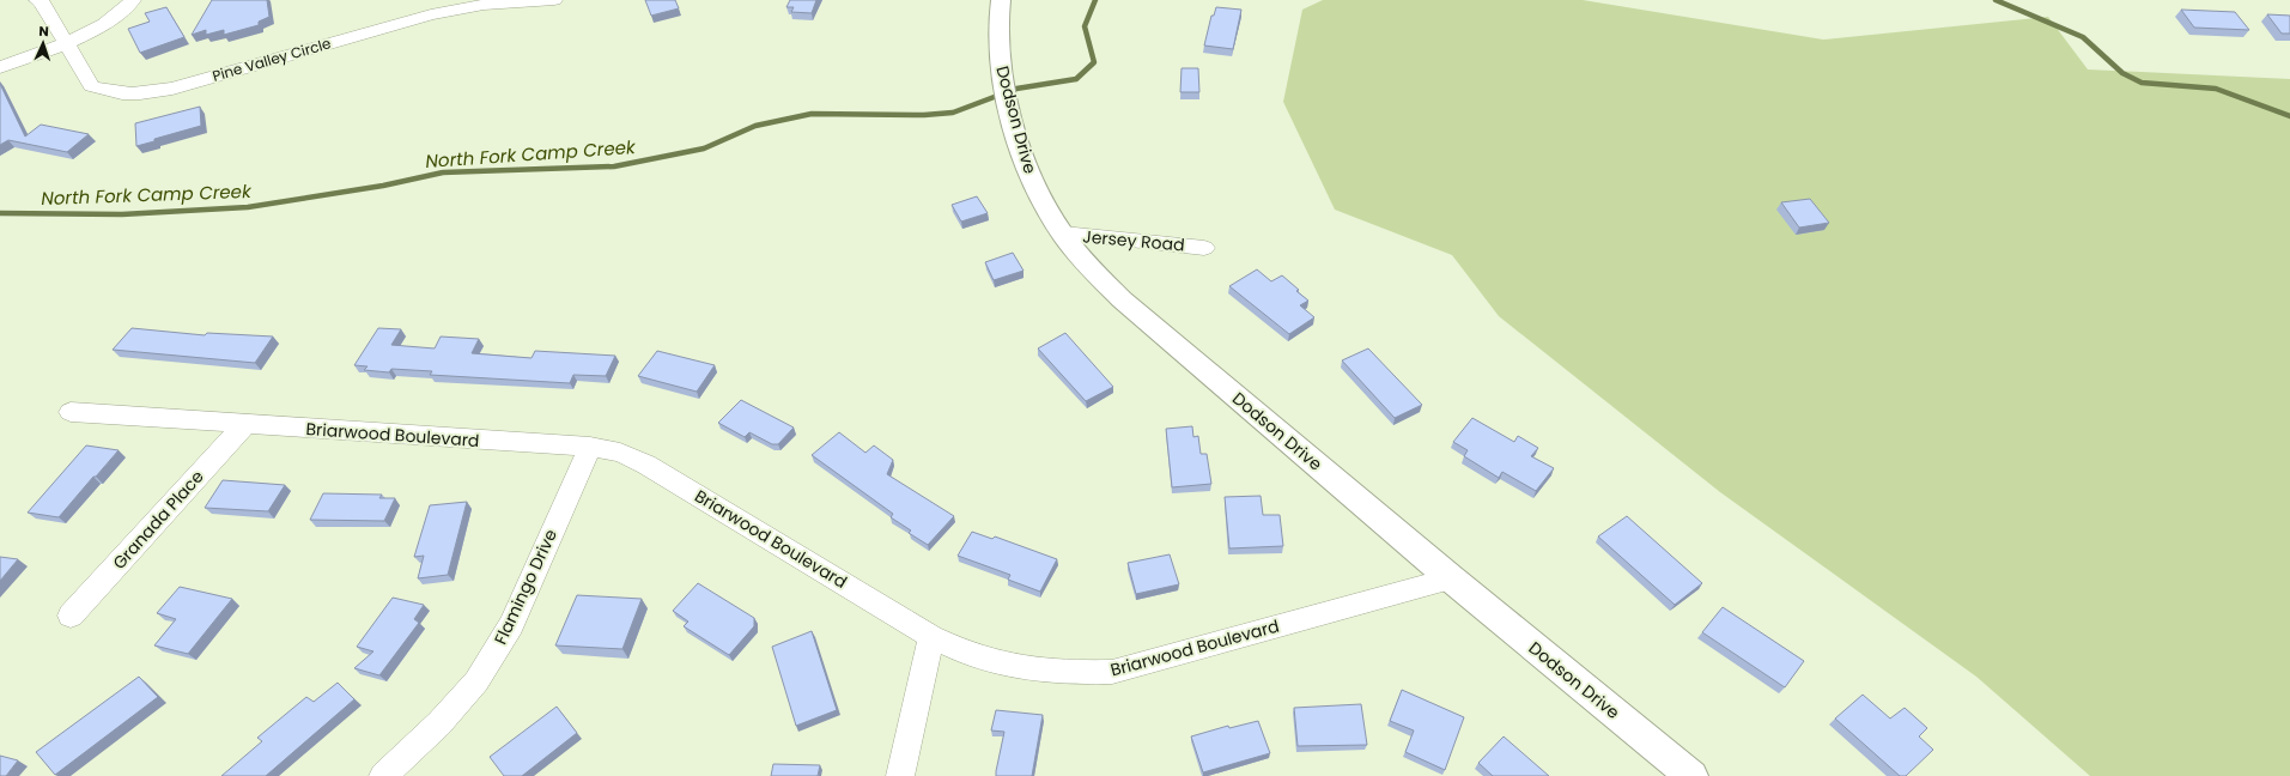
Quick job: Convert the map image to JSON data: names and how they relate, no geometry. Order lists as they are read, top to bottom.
{
  "streets": {
    "street": [
      "Pine Valley Circle",
      "Dodson Drive",
      "Jersey Road",
      "Briarwood Boulevard",
      "Granada Place",
      "Flamingo Drive"
    ]
  },
  "crossings": [
    ["Dodson Drive", "Jersey Road"],
    ["Dodson Drive", "Briarwood Boulevard"],
    ["Briarwood Boulevard", "Granada Place"],
    ["Briarwood Boulevard", "Flamingo Drive"]
  ],
  "water": ["North Fork Camp Creek"],
  "north": "top"
}
